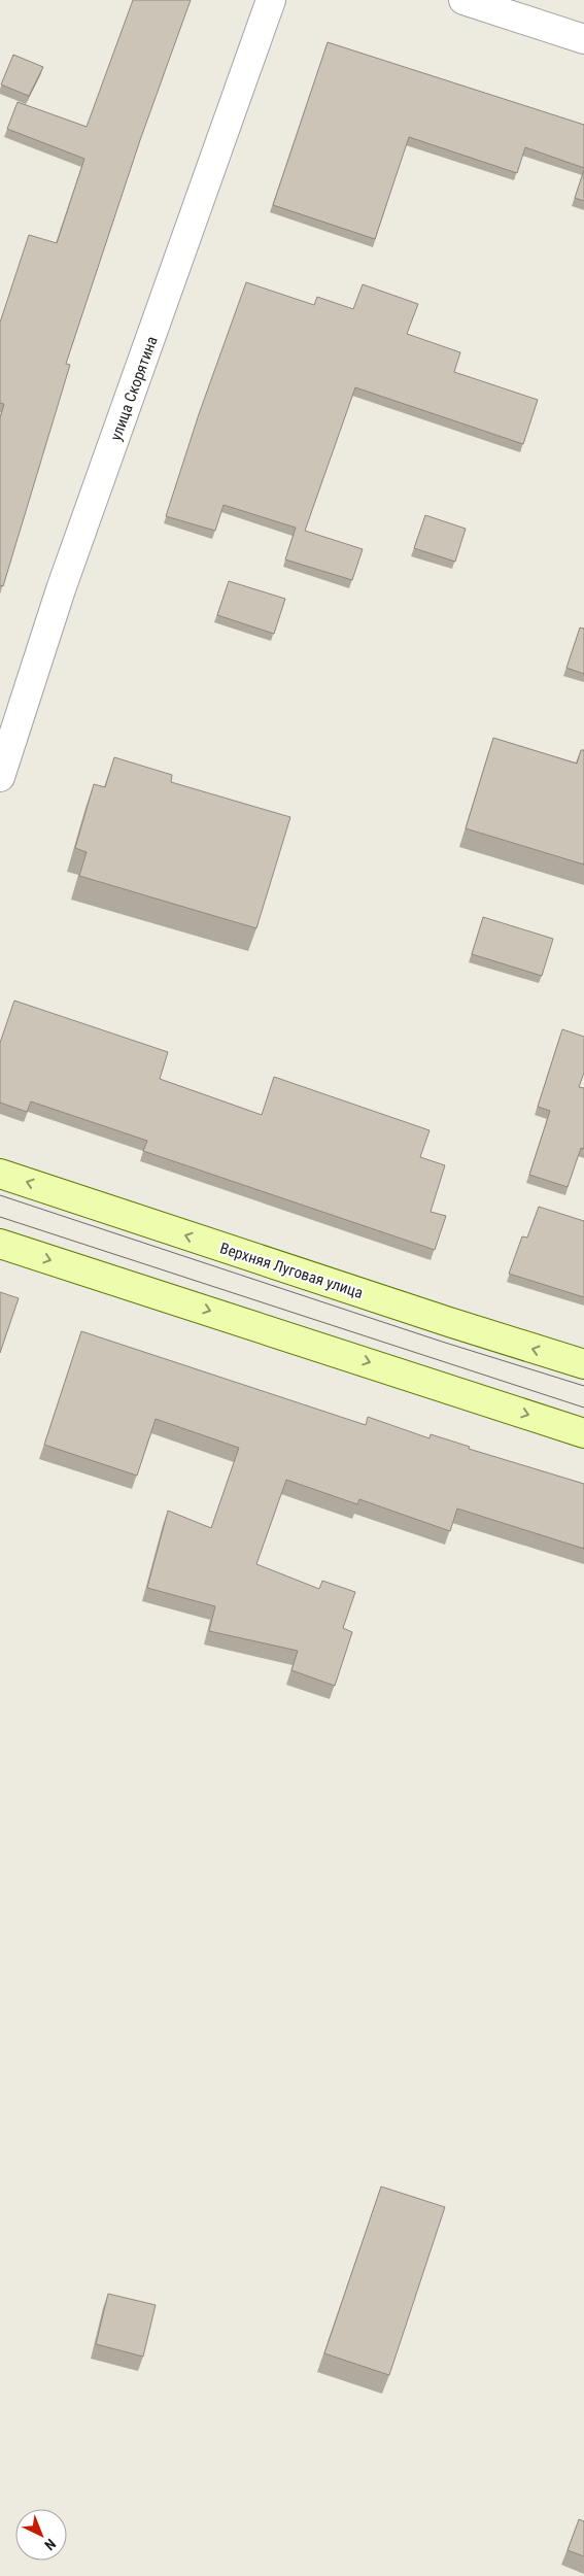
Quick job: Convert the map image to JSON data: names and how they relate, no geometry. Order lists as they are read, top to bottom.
{
  "streets": {
    "street": ["улица Скорятина", "Верхняя Луговая улица"]
  },
  "north": "bottom right"
}
